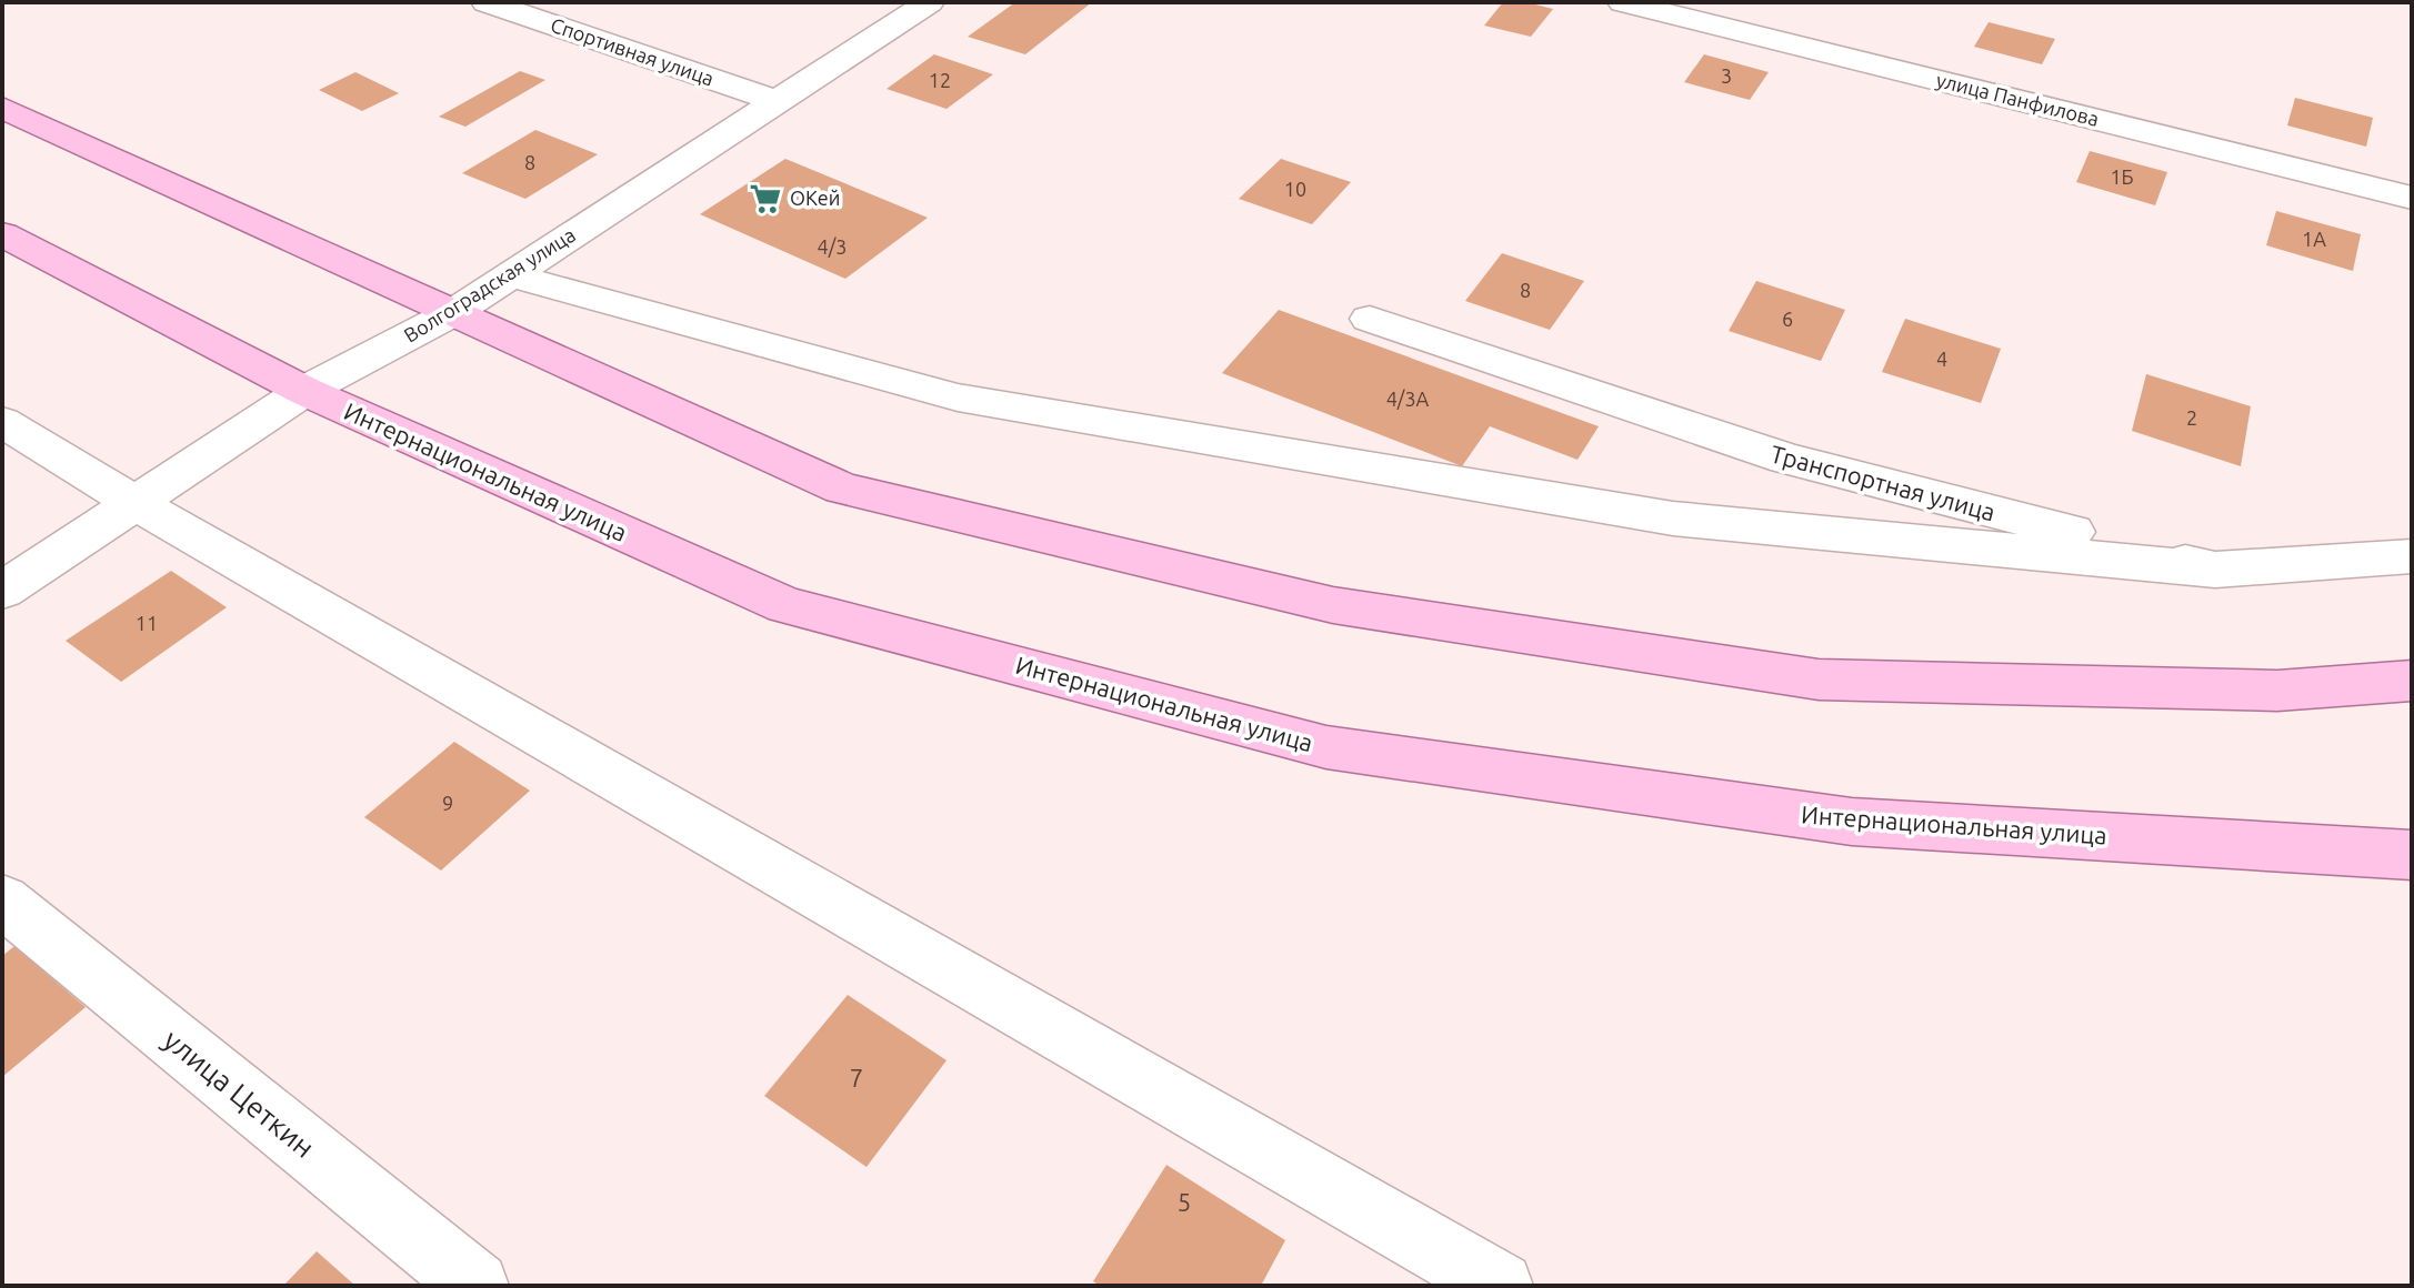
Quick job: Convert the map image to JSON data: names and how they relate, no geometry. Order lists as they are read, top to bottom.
{
  "streets": {
    "main road": ["Интернациональная улица"],
    "street": [
      "Спортивная улица",
      "улица Панфилова",
      "Волгоградская улица",
      "Транспортная улица",
      "улица Цеткин"
    ]
  },
  "crossings": [
    ["Спортивная улица", "Волгоградская улица"],
    ["Волгоградская улица", "Интернациональная улица"]
  ],
  "places": {
    "supermarket": ["ОКей"]
  },
  "house_numbers": [
    "3",
    "12",
    "8",
    "1Б",
    "10",
    "1А",
    "4/3",
    "8",
    "6",
    "4",
    "4/3А",
    "2",
    "11",
    "9",
    "7",
    "5"
  ]
}
